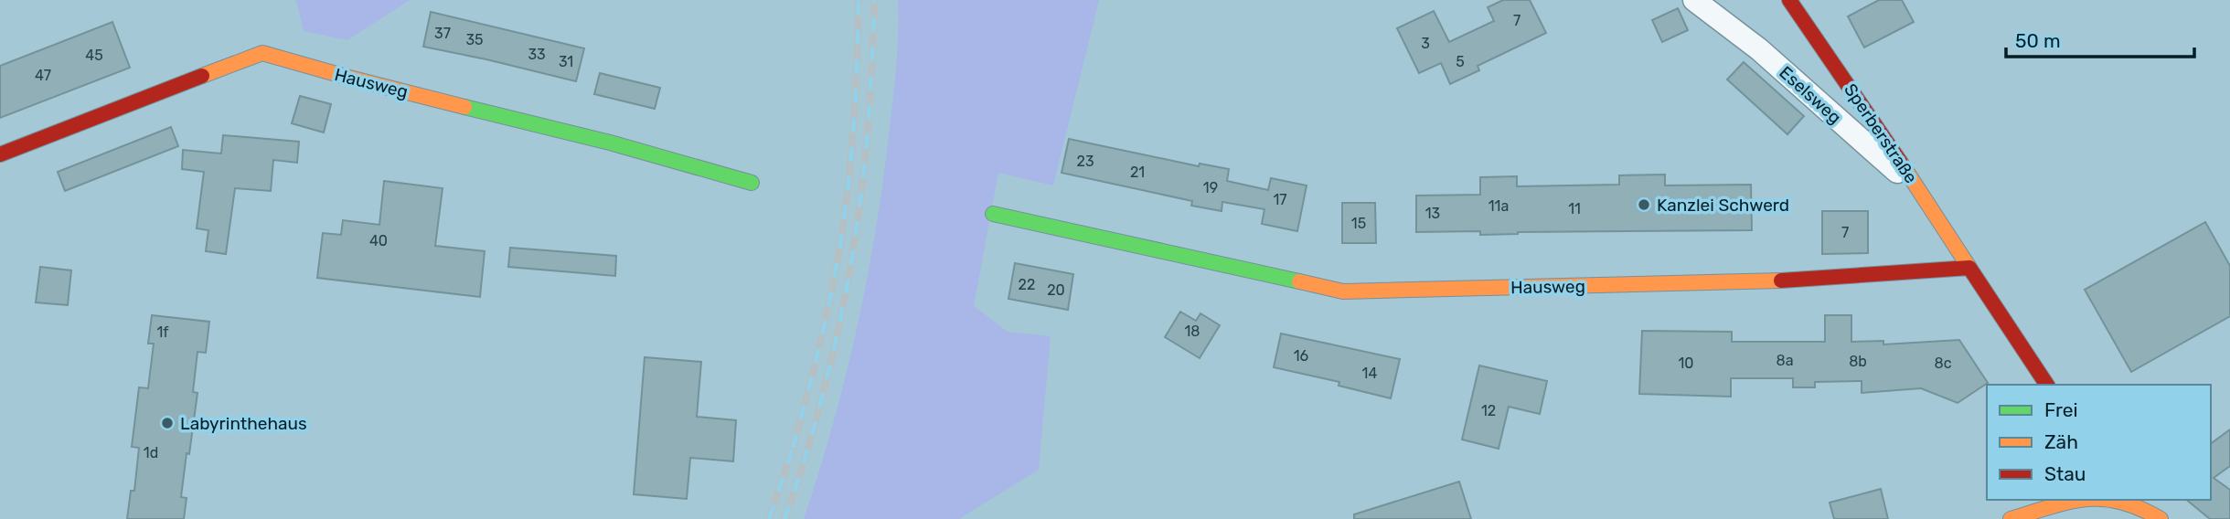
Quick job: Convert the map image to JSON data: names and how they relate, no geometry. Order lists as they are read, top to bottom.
{
  "streets": {
    "street": ["Hausweg", "Eselsweg", "Sperberstraße"]
  },
  "crossings": [
    ["Hausweg", "Sperberstraße"],
    ["Eselsweg", "Sperberstraße"]
  ],
  "places": ["Kanzlei Schwerd", "Labyrinthehaus"],
  "house_numbers": [
    "7",
    "37",
    "35",
    "3",
    "33",
    "45",
    "31",
    "5",
    "47",
    "23",
    "21",
    "19",
    "17",
    "11a",
    "11",
    "13",
    "15",
    "7",
    "40",
    "22",
    "20",
    "18",
    "1f",
    "16",
    "8a",
    "8b",
    "10",
    "8c",
    "14",
    "12",
    "1d"
  ],
  "legend": ["Frei", "Zäh", "Stau"],
  "scale_bar": "50 m"
}
